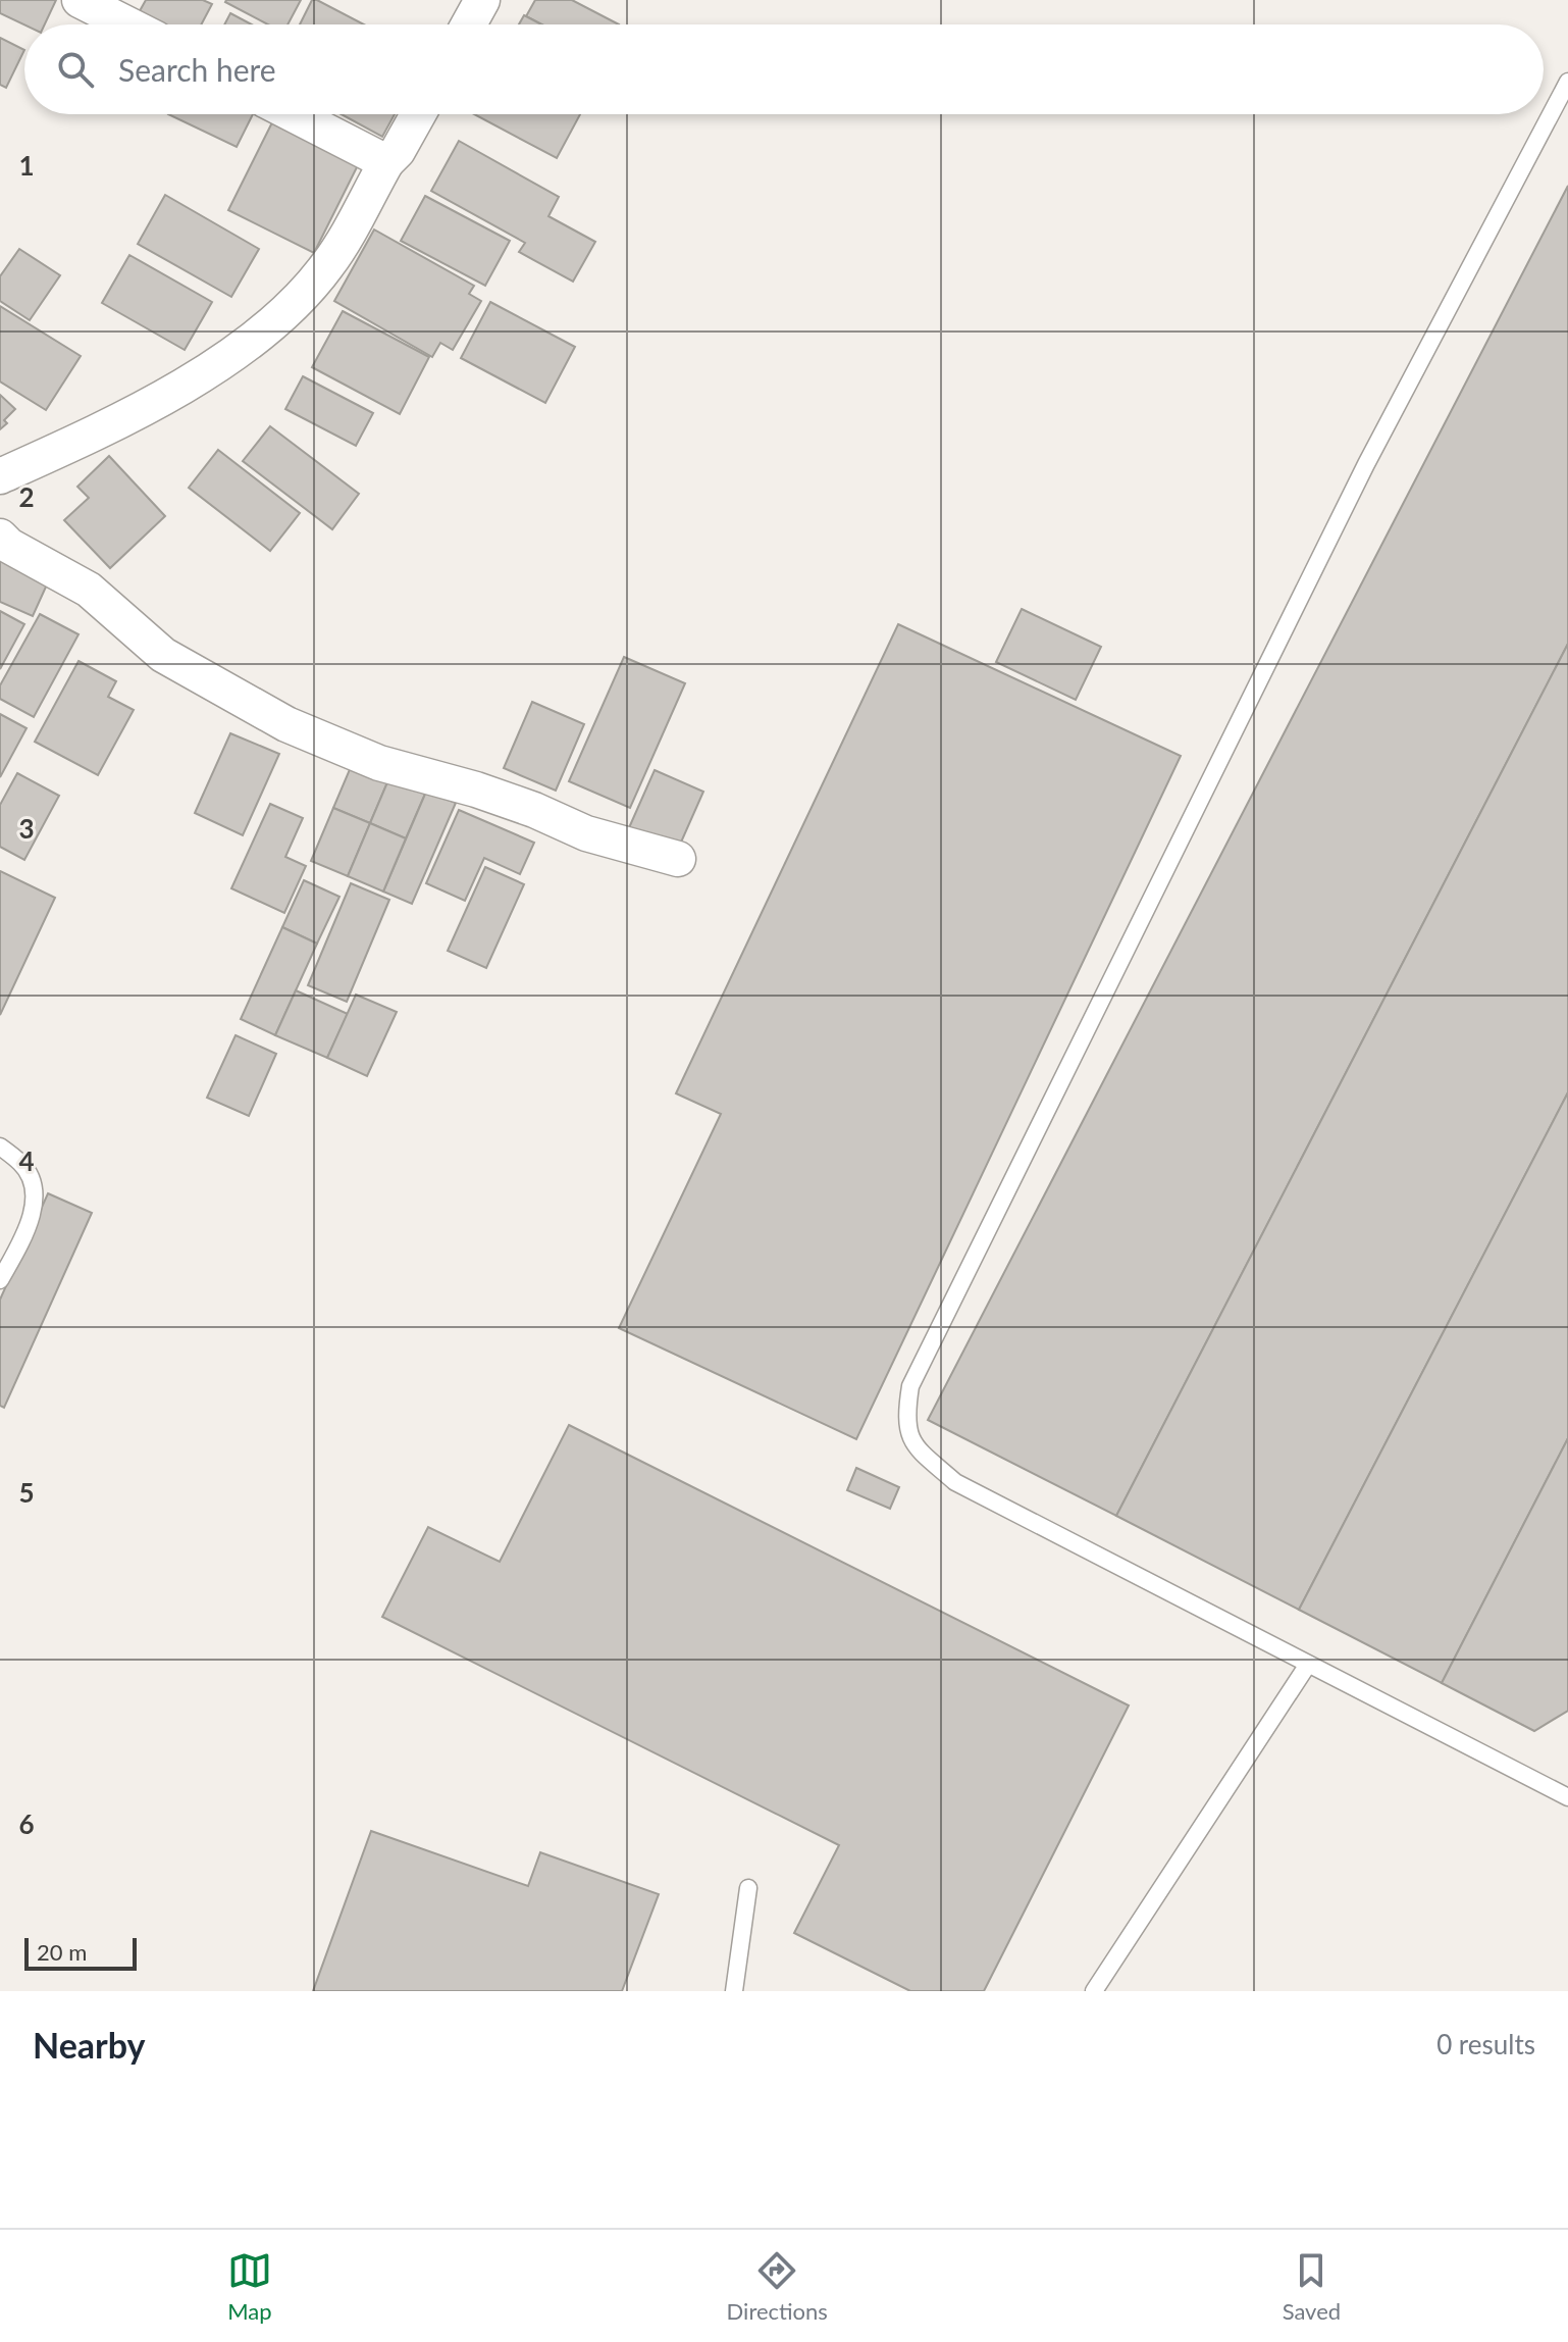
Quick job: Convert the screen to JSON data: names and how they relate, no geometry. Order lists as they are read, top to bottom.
{
  "scale_bar": "20 m",
  "page": {
    "search": "Search here",
    "scale": "20 m",
    "heading": ["Nearby", "0 results"],
    "nav": ["Map", "Directions", "Saved"]
  },
  "grid": {
    "rows": [
      "1",
      "2",
      "3",
      "4",
      "5",
      "6"
    ]
  }
}
